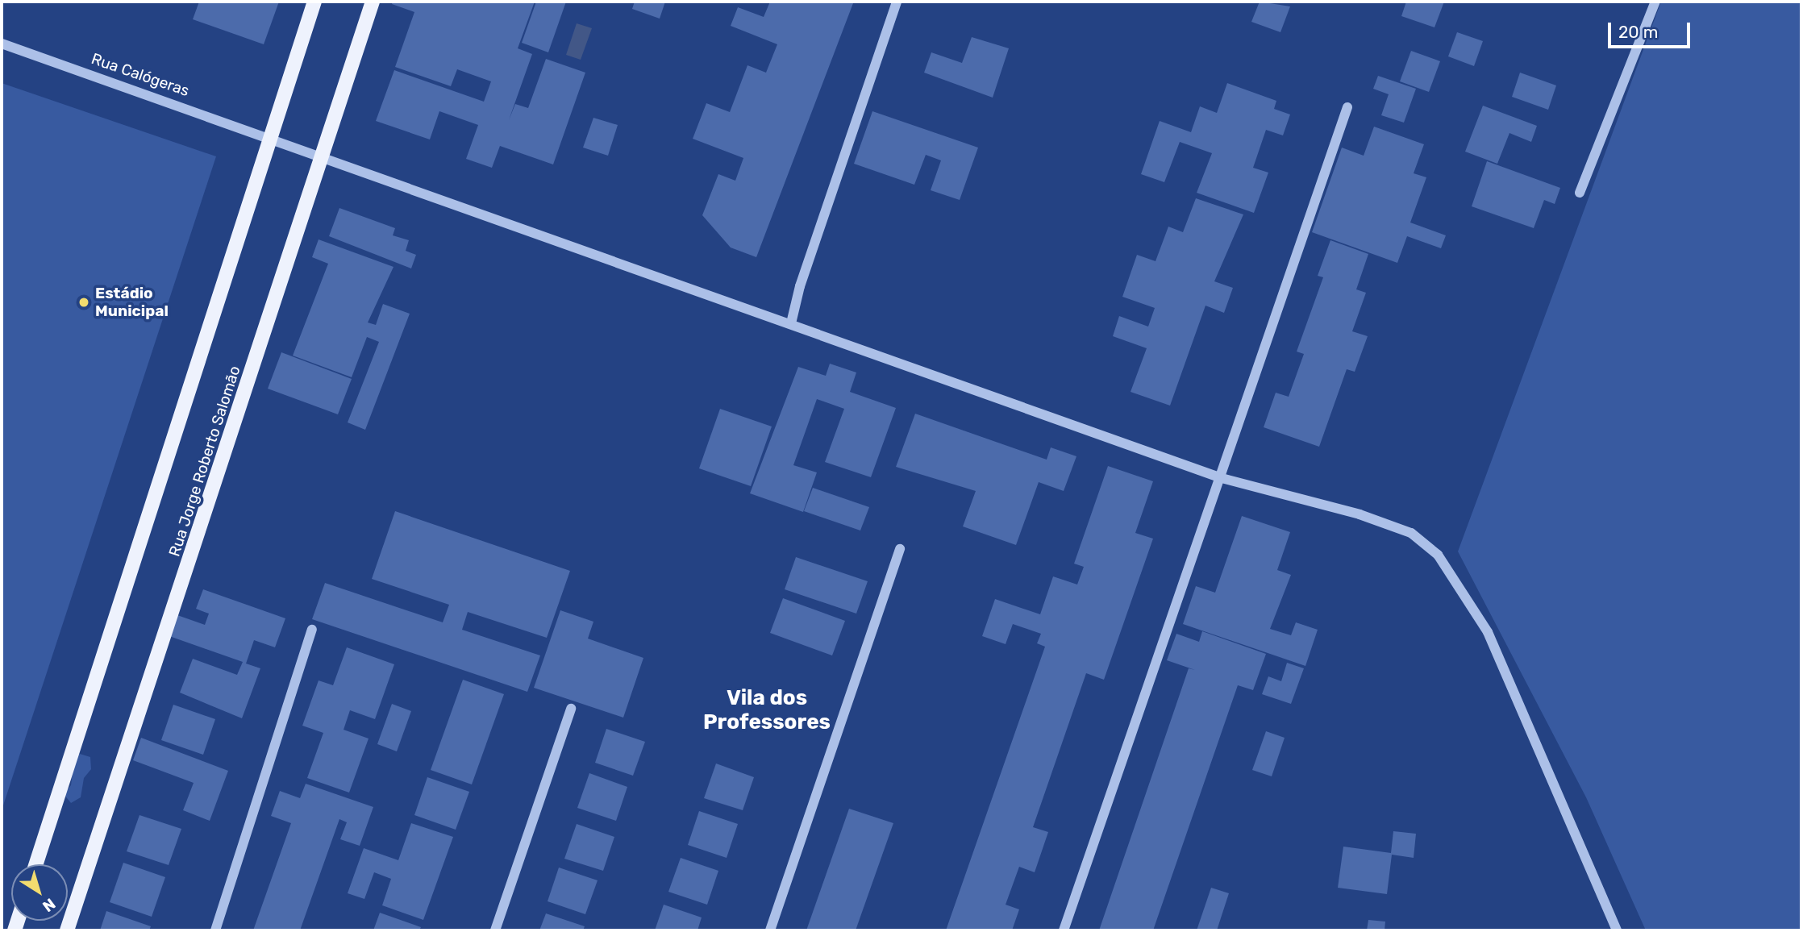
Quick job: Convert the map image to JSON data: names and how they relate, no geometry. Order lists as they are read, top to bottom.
{
  "streets": {
    "main road": ["Rua Jorge Roberto Salomão"],
    "street": ["Rua Calógeras"]
  },
  "crossings": [
    ["Rua Calógeras", "Rua Jorge Roberto Salomão"]
  ],
  "districts": ["Vila dos Professores"],
  "places": ["Estádio Municipal"],
  "scale_bar": "20 m",
  "north": "bottom right"
}
